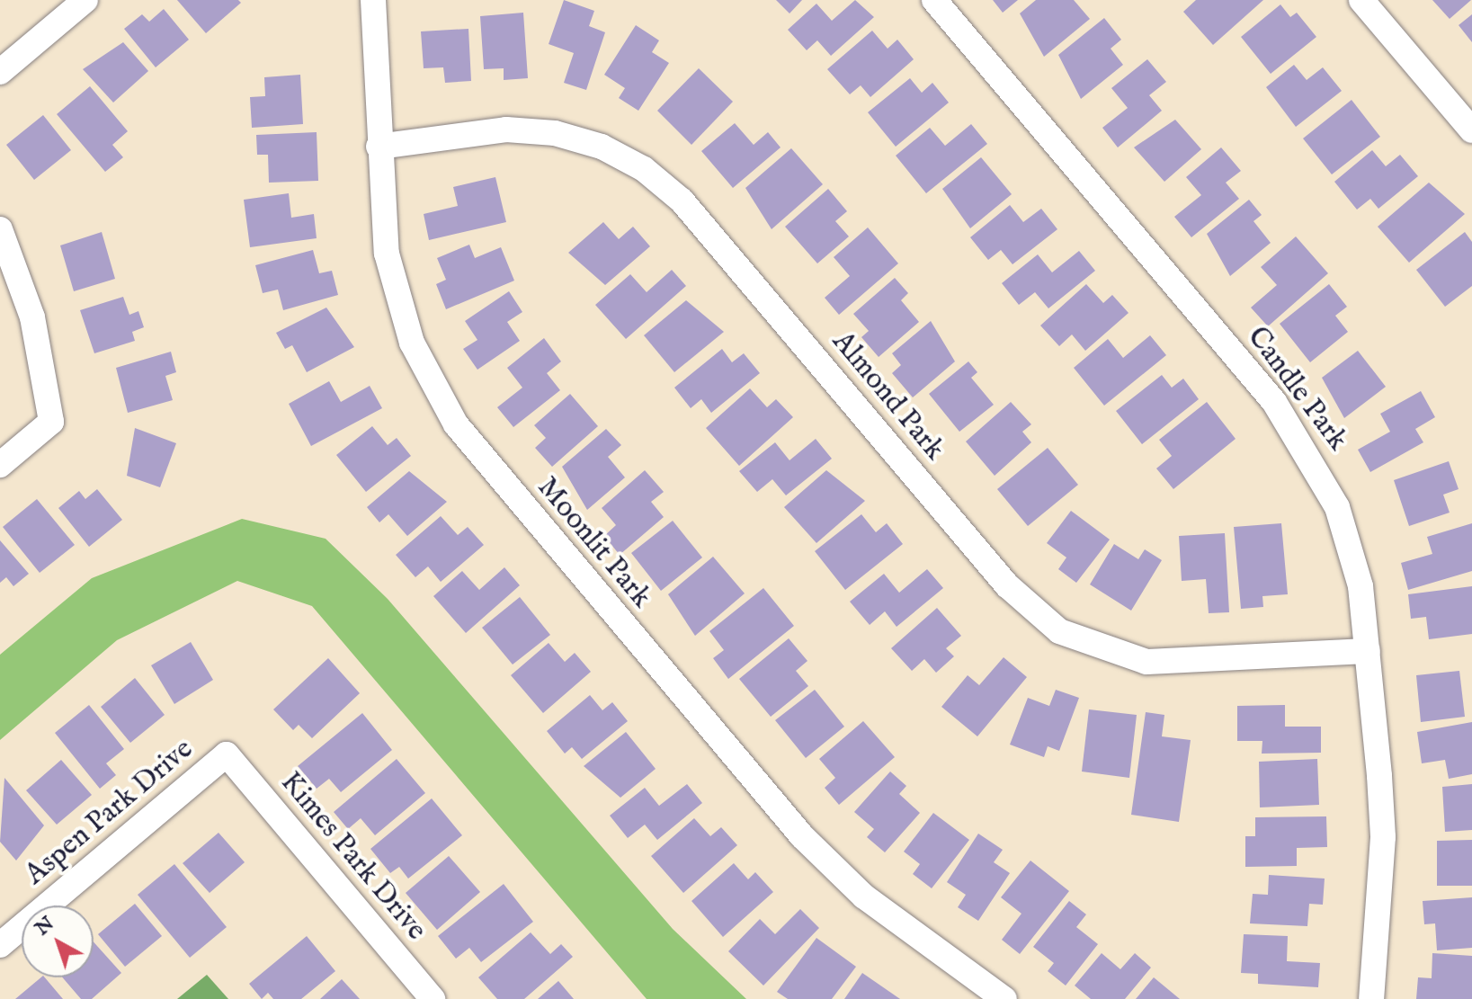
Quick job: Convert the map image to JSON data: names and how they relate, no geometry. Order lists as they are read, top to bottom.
{
  "streets": {
    "street": [
      "Candle Park",
      "Almond Park",
      "Moonlit Park",
      "Aspen Park Drive",
      "Kimes Park Drive"
    ]
  },
  "crossings": [
    ["Candle Park", "Almond Park"],
    ["Almond Park", "Moonlit Park"],
    ["Aspen Park Drive", "Kimes Park Drive"]
  ],
  "north": "top left"
}
